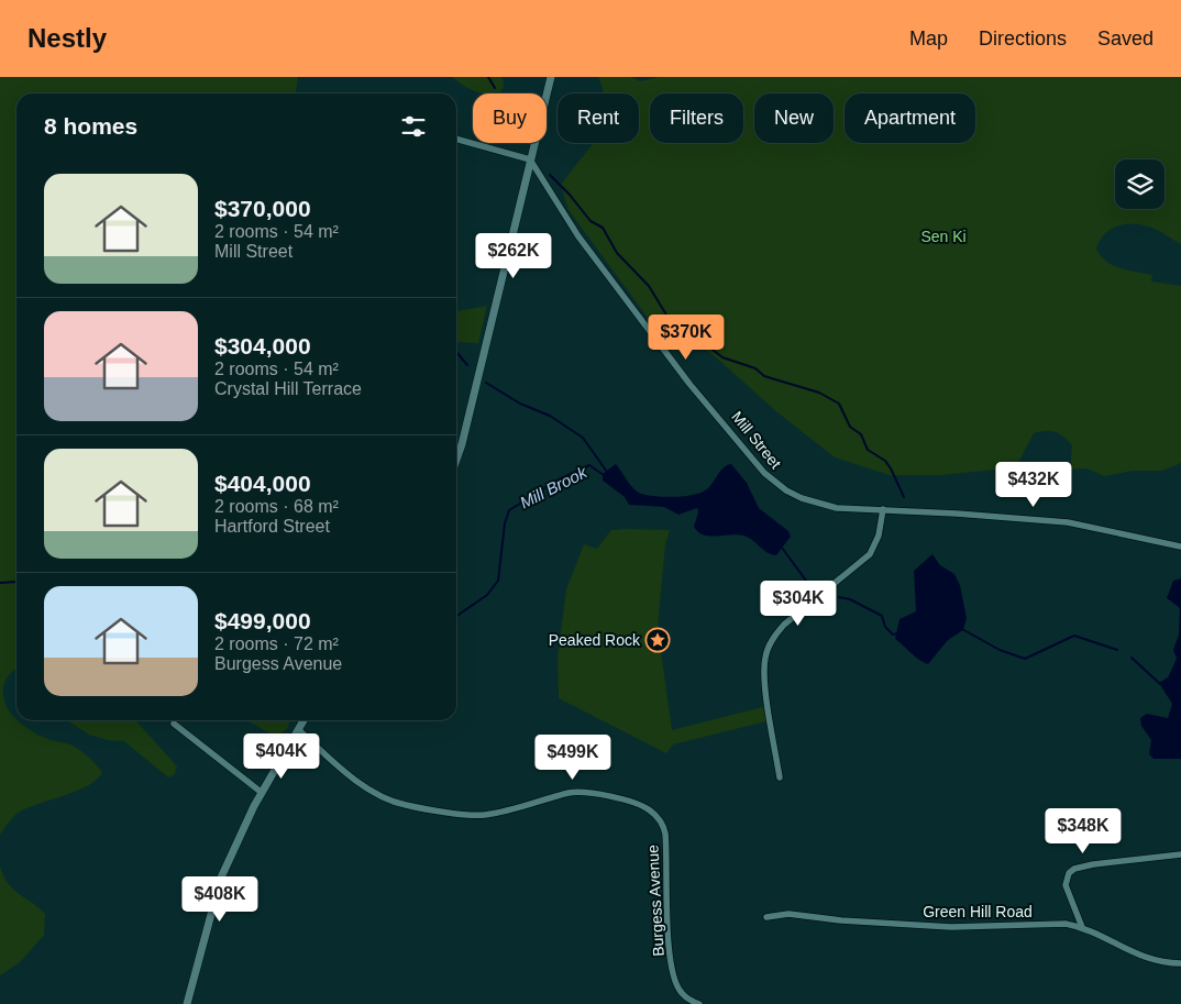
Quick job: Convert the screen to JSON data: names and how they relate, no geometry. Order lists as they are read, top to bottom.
{
  "streets": {
    "street": ["Mill Street", "Burgess Avenue", "Green Hill Road"]
  },
  "water": ["Mill Brook"],
  "parks": ["Sen Ki"],
  "places": {
    "place": ["Peaked Rock"]
  },
  "page": {
    "header": "Nestly",
    "nav": ["Map", "Directions", "Saved"],
    "chip": [
      "Buy",
      "Rent",
      "Filters",
      "New",
      "Apartment"
    ],
    "heading": "8 homes",
    "list": [
      {
        "name": "$370,000",
        "note": "2 rooms · 54 m² · Mill Street"
      },
      {
        "name": "$304,000",
        "note": "2 rooms · 54 m² · Crystal Hill Terrace"
      },
      {
        "name": "$404,000",
        "note": "2 rooms · 68 m² · Hartford Street"
      },
      {
        "name": "$499,000",
        "note": "2 rooms · 72 m² · Burgess Avenue"
      }
    ],
    "price": [
      "$262K",
      "$370K",
      "$432K",
      "$304K",
      "$404K",
      "$499K",
      "$348K",
      "$408K"
    ]
  }
}
